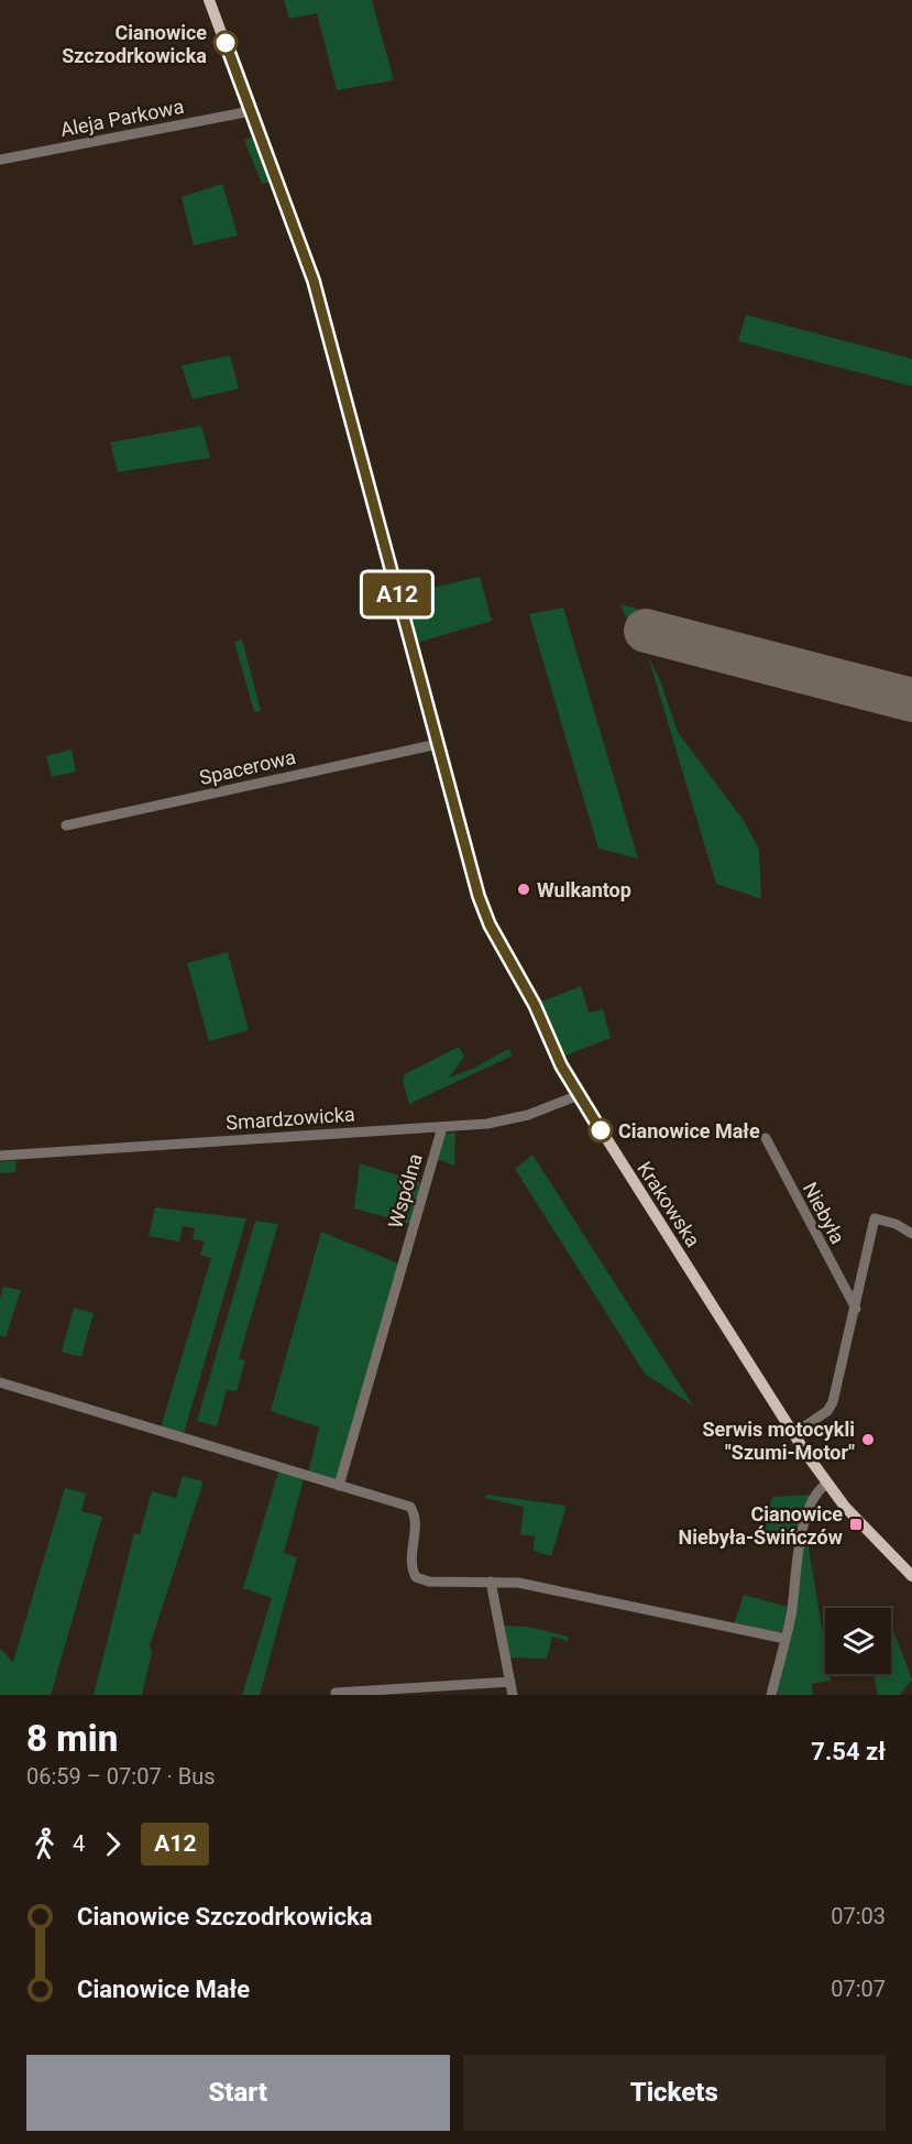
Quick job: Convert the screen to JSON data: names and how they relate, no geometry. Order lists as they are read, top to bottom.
{
  "streets": {
    "main road": ["Krakowska"],
    "street": [
      "Aleja Parkowa",
      "Spacerowa",
      "Smardzowicka",
      "Wspólna",
      "Niebyła"
    ]
  },
  "crossings": [
    ["Aleja Parkowa", "Krakowska"],
    ["Spacerowa", "Krakowska"],
    ["Smardzowicka", "Wspólna"],
    ["Smardzowicka", "Krakowska"]
  ],
  "places": {
    "other": [
      "Cianowice Szczodrkowicka",
      "Wulkantop",
      "Cianowice Małe",
      "Serwis motocykli \"Szumi-Motor\""
    ],
    "transit": ["Cianowice Niebyła-Świńczów"]
  },
  "lines": ["bus line A12"],
  "page": {
    "on_map": "A12",
    "heading": ["8 min", "06:59 – 07:07 · Bus", "7.54 zł"],
    "legs": ["4", "A12"],
    "list": [
      {
        "name": "Cianowice Szczodrkowicka",
        "value": "07:03"
      },
      {
        "name": "Cianowice Małe",
        "value": "07:07"
      }
    ],
    "buttons": ["Start", "Tickets"]
  }
}
